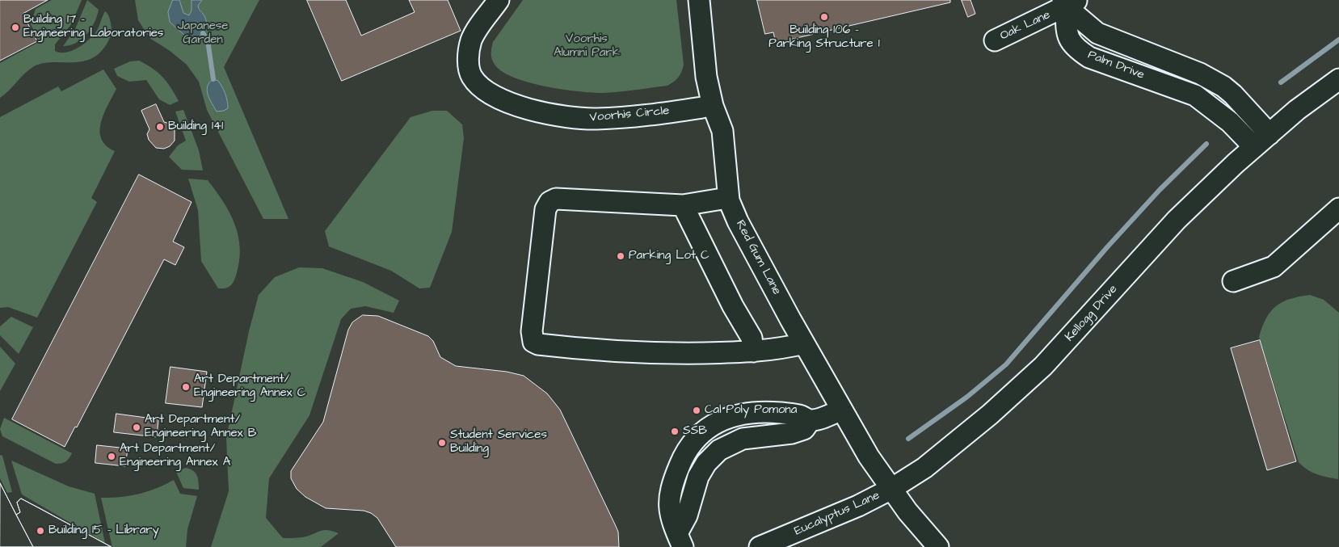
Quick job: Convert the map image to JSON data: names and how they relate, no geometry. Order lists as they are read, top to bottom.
{
  "streets": {
    "street": [
      "Oak Lane",
      "Palm Drive",
      "Voorhis Circle",
      "Red Gum Lane",
      "Kellogg Drive",
      "Eucalyptus Lane"
    ]
  },
  "crossings": [
    ["Oak Lane", "Palm Drive"],
    ["Palm Drive", "Kellogg Drive"],
    ["Voorhis Circle", "Red Gum Lane"],
    ["Red Gum Lane", "Kellogg Drive"],
    ["Red Gum Lane", "Eucalyptus Lane"],
    ["Kellogg Drive", "Eucalyptus Lane"]
  ],
  "parks": ["Japanese Garden", "Voorhis Alumni Park"],
  "places": [
    "Building 106 - Parking Structure 1",
    "Building 17 - Engineering Laboratories",
    "Building 141",
    "Parking Lot C",
    "Art Department/ Engineering Annex C",
    "Cal Poly Pomona",
    "Art Department/ Engineering Annex B",
    "SSB",
    "Student Services Building",
    "Art Department/ Engineering Annex A",
    "Building 15 - Library"
  ]
}
